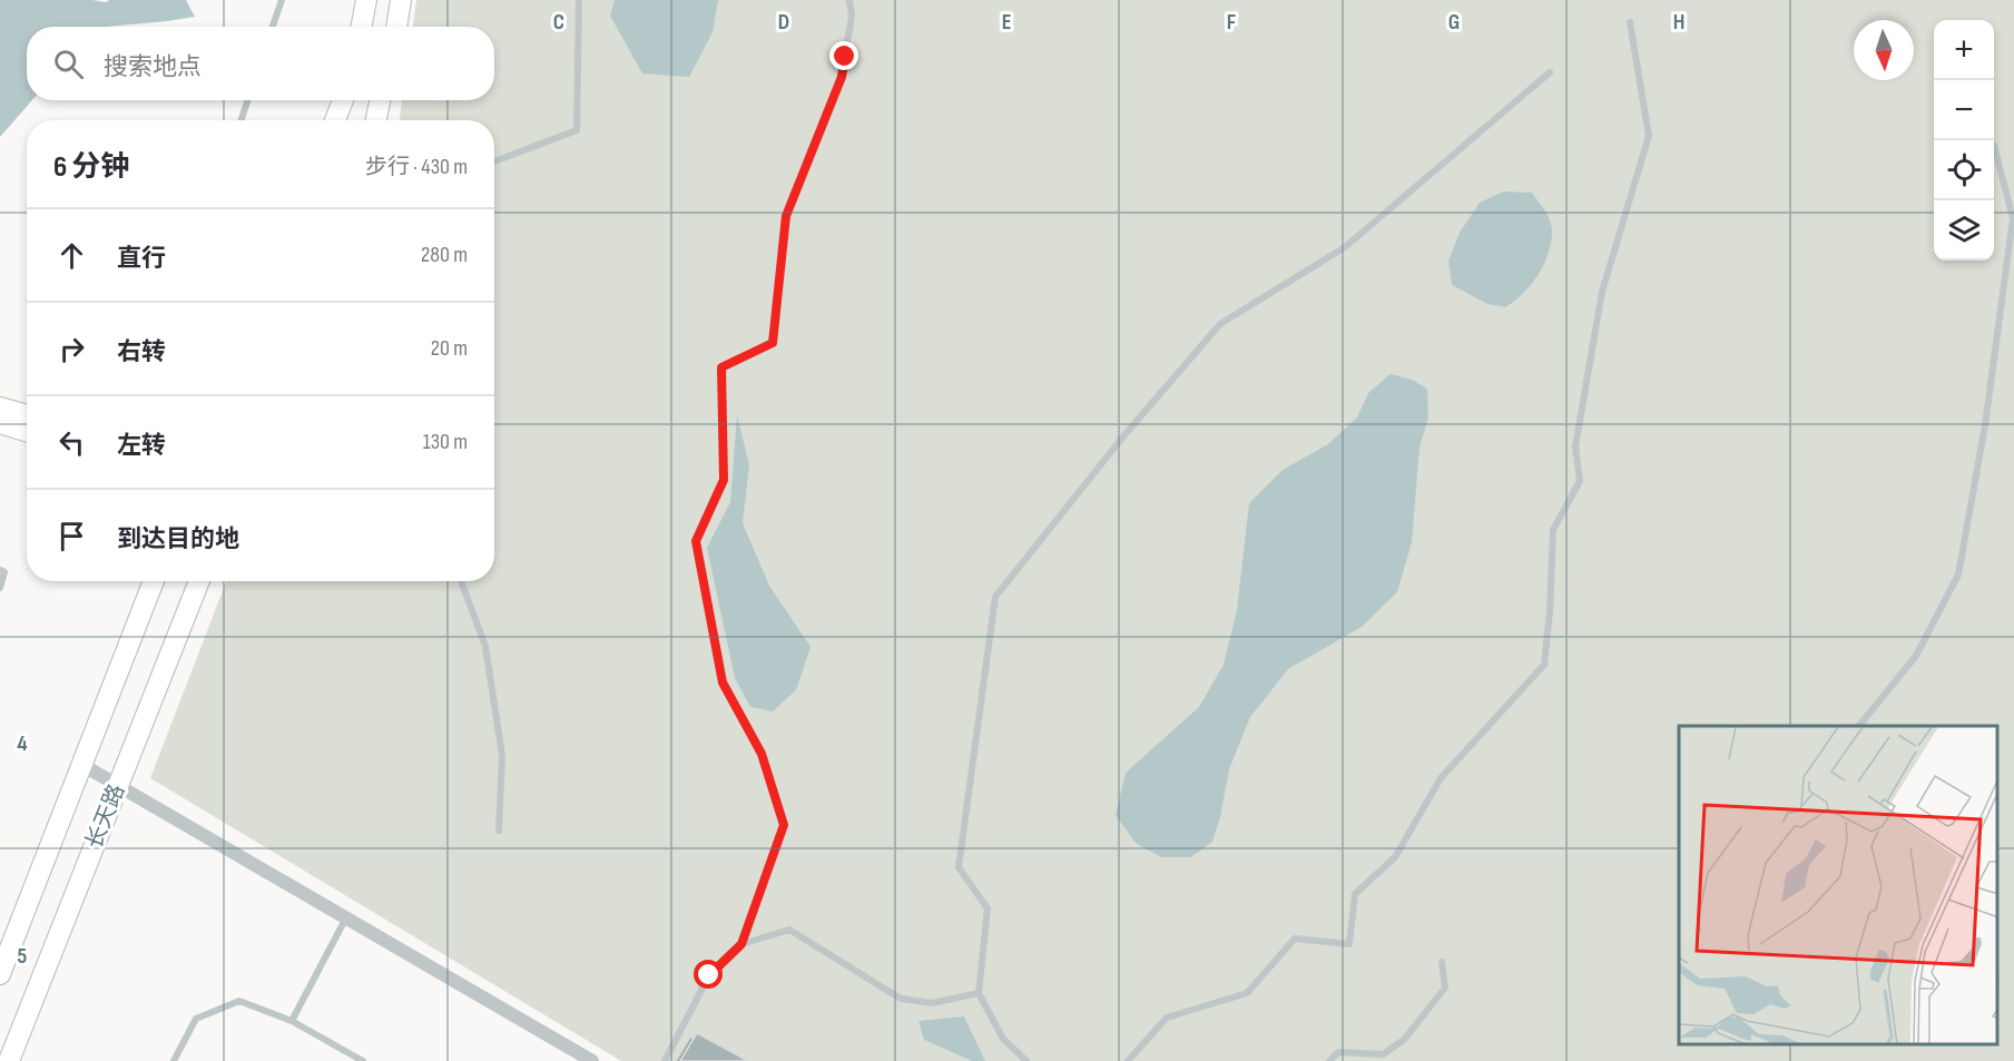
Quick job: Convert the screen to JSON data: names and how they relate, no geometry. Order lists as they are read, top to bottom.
{
  "streets": {
    "main road": ["长天路"]
  },
  "north": "bottom",
  "page": {
    "map_buttons": ["+", "−"],
    "search": "搜索地点",
    "heading": ["6 分钟", "步行 · 430 m"],
    "list": [
      ["直行", "280 m"],
      ["右转", "20 m"],
      ["左转", "130 m"],
      "到达目的地"
    ]
  },
  "grid": {
    "columns": [
      "C",
      "D",
      "E",
      "F",
      "G",
      "H"
    ],
    "rows": ["4", "5"]
  }
}
